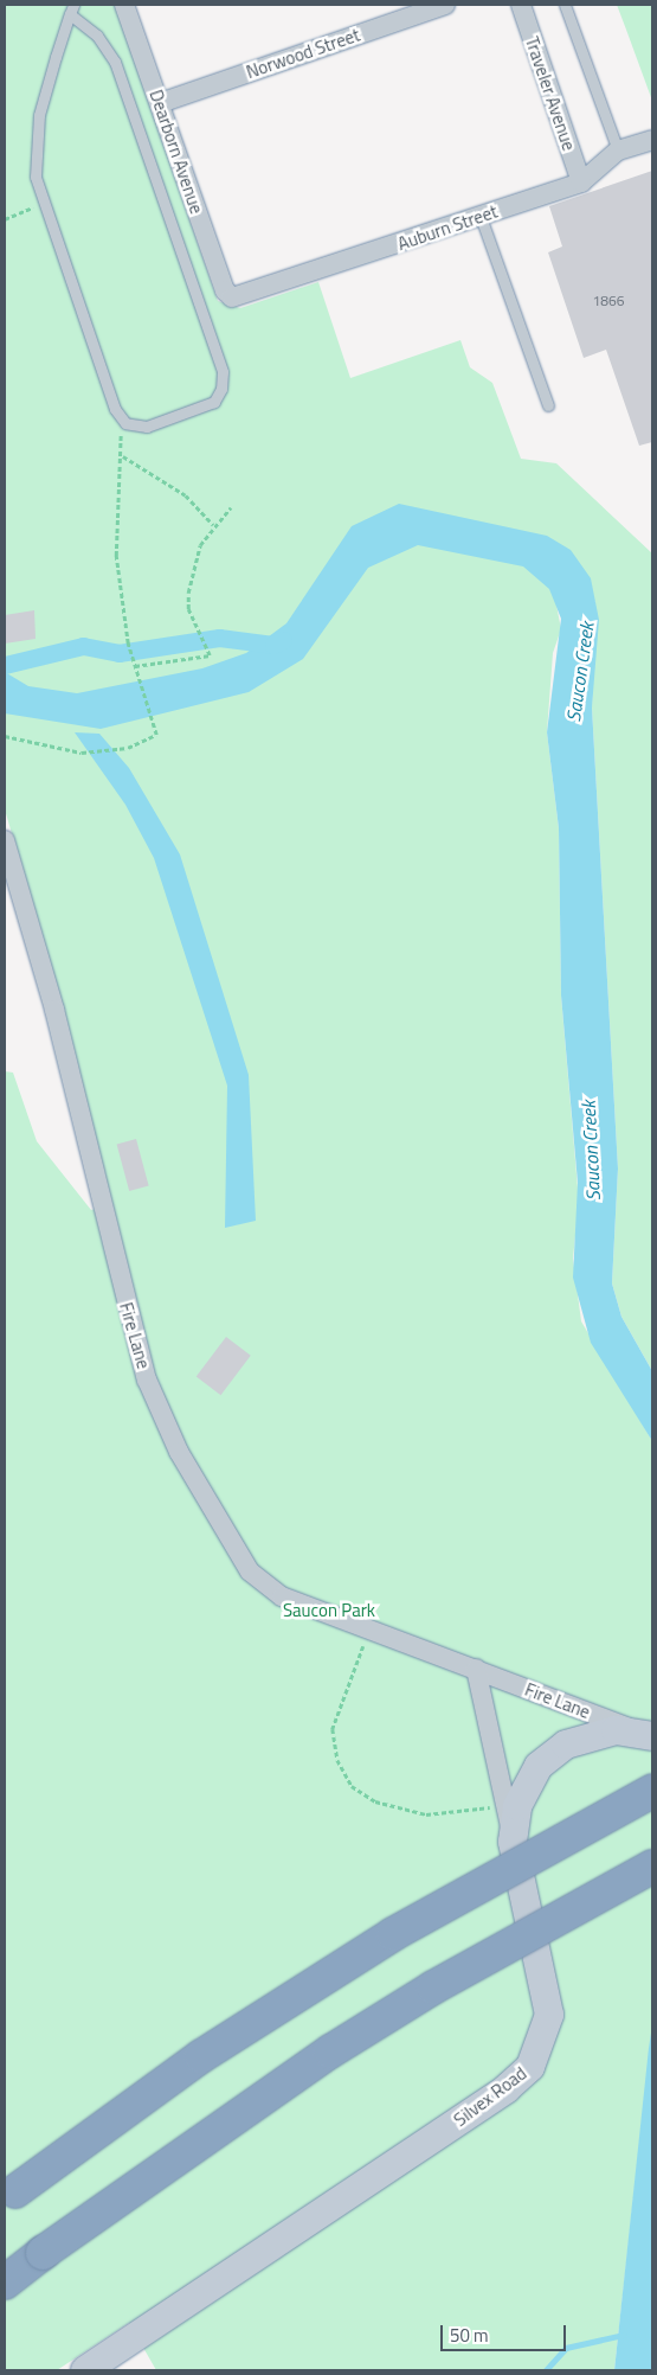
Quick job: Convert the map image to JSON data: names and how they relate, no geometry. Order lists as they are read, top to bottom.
{
  "streets": {
    "street": [
      "Norwood Street",
      "Traveler Avenue",
      "Dearborn Avenue",
      "Auburn Street",
      "Fire Lane",
      "Silvex Road"
    ]
  },
  "crossings": [
    ["Norwood Street", "Dearborn Avenue"],
    ["Traveler Avenue", "Auburn Street"],
    ["Dearborn Avenue", "Auburn Street"],
    ["Fire Lane", "Silvex Road"]
  ],
  "water": ["Saucon Creek"],
  "parks": ["Saucon Park"],
  "house_numbers": ["1866"],
  "scale_bar": "50 m"
}
